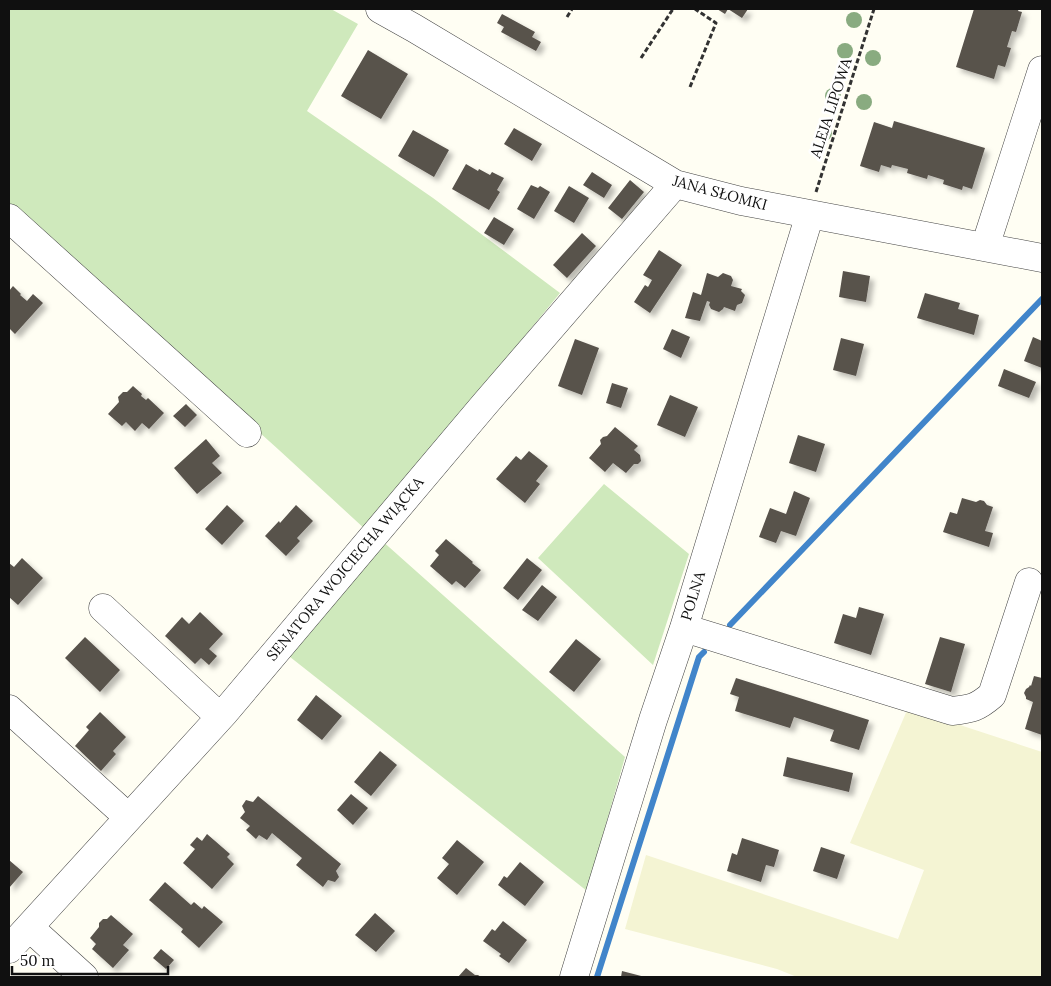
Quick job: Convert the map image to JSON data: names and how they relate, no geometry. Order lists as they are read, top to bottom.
{
  "streets": {
    "street": ["JANA SŁOMKI", "SENATORA WOJCIECHA WIĄCKA", "POLNA"],
    "path": ["ALEJA LIPOWA"]
  },
  "crossings": [
    ["ALEJA LIPOWA", "JANA SŁOMKI"],
    ["ALEJA LIPOWA", "POLNA"],
    ["JANA SŁOMKI", "SENATORA WOJCIECHA WIĄCKA"],
    ["JANA SŁOMKI", "POLNA"]
  ],
  "scale_bar": "50 m"
}
